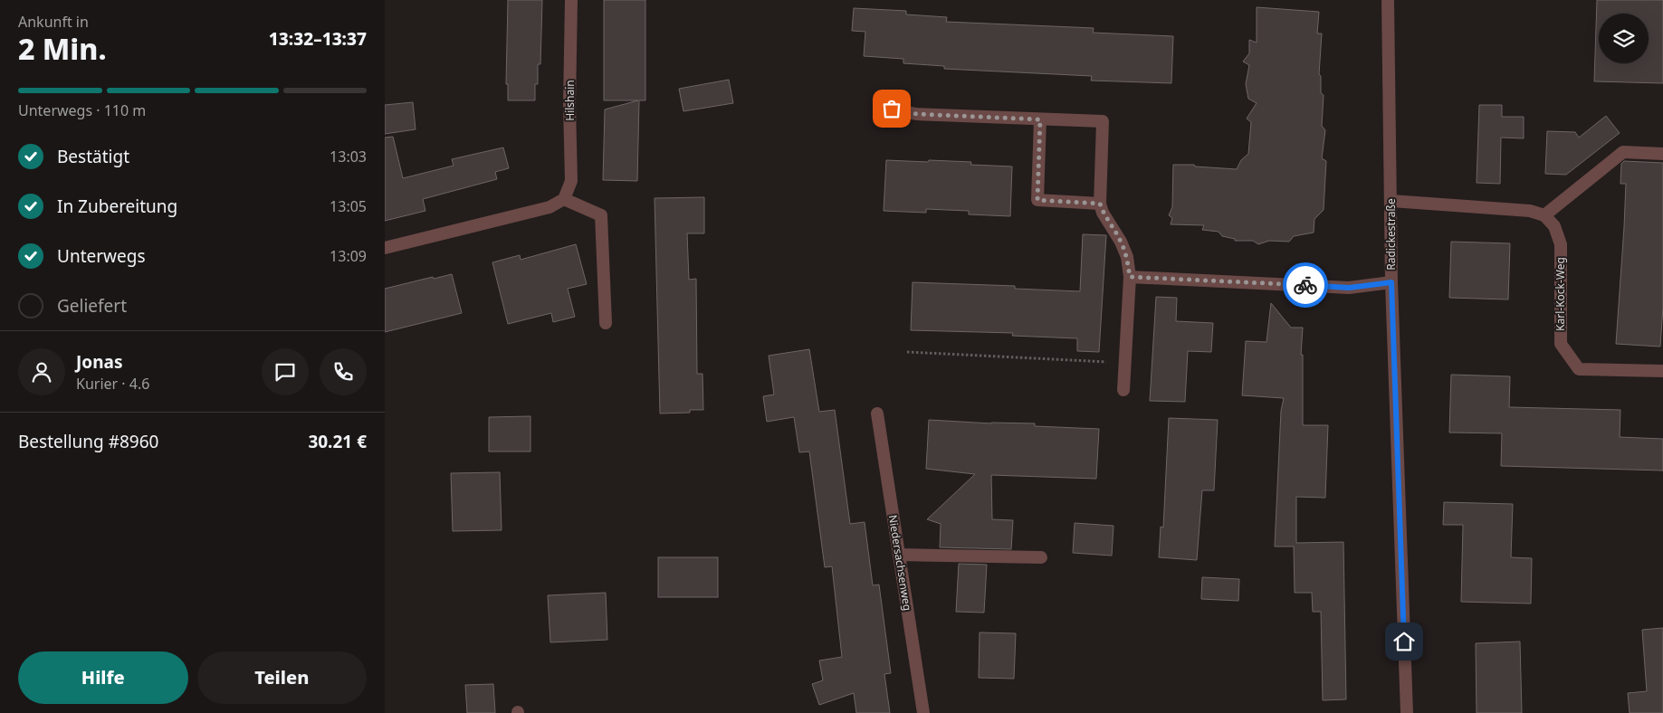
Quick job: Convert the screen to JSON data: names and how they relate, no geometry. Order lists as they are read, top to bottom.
{
  "streets": {
    "street": [
      "Hilshain",
      "Radickestraße",
      "Karl-Kock-Weg",
      "Niedersachsenweg"
    ]
  },
  "page": {
    "heading": ["2 Min.", "Ankunft in", "13:32–13:37"],
    "panel": [
      "Jonas",
      "Kurier · 4.6",
      "Bestellung #8960",
      "30.21 €"
    ],
    "bar": "Unterwegs · 110 m",
    "list": [
      ["Bestätigt", "13:03"],
      ["In Zubereitung", "13:05"],
      ["Unterwegs", "13:09"],
      "Geliefert"
    ],
    "buttons": ["Hilfe", "Teilen"]
  }
}
